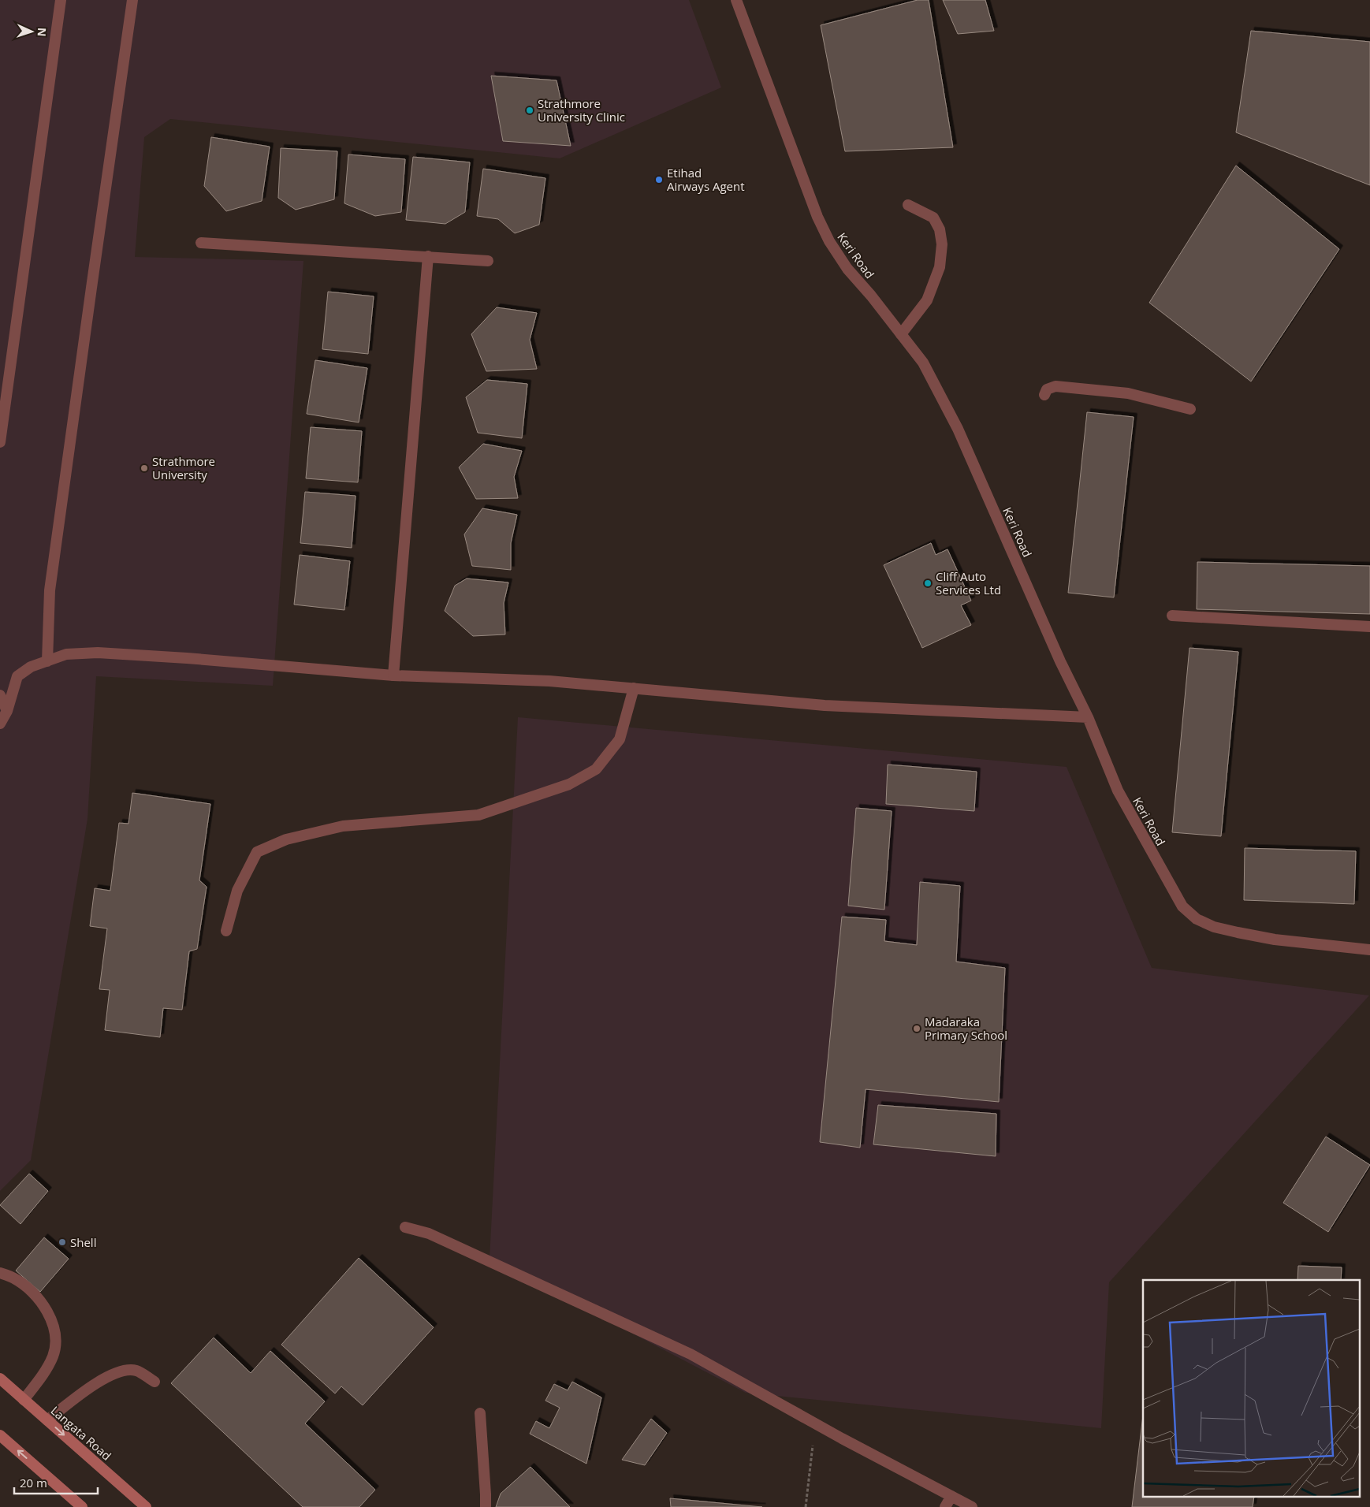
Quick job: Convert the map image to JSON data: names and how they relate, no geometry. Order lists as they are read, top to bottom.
{
  "streets": {
    "main road": ["Langata Road"],
    "street": ["Keri Road"]
  },
  "places": [
    "Strathmore University Clinic",
    "Etihad Airways Agent",
    "Strathmore University",
    "Cliff Auto Services Ltd",
    "Madaraka Primary School",
    "Shell"
  ],
  "scale_bar": "20 m",
  "north": "right"
}
